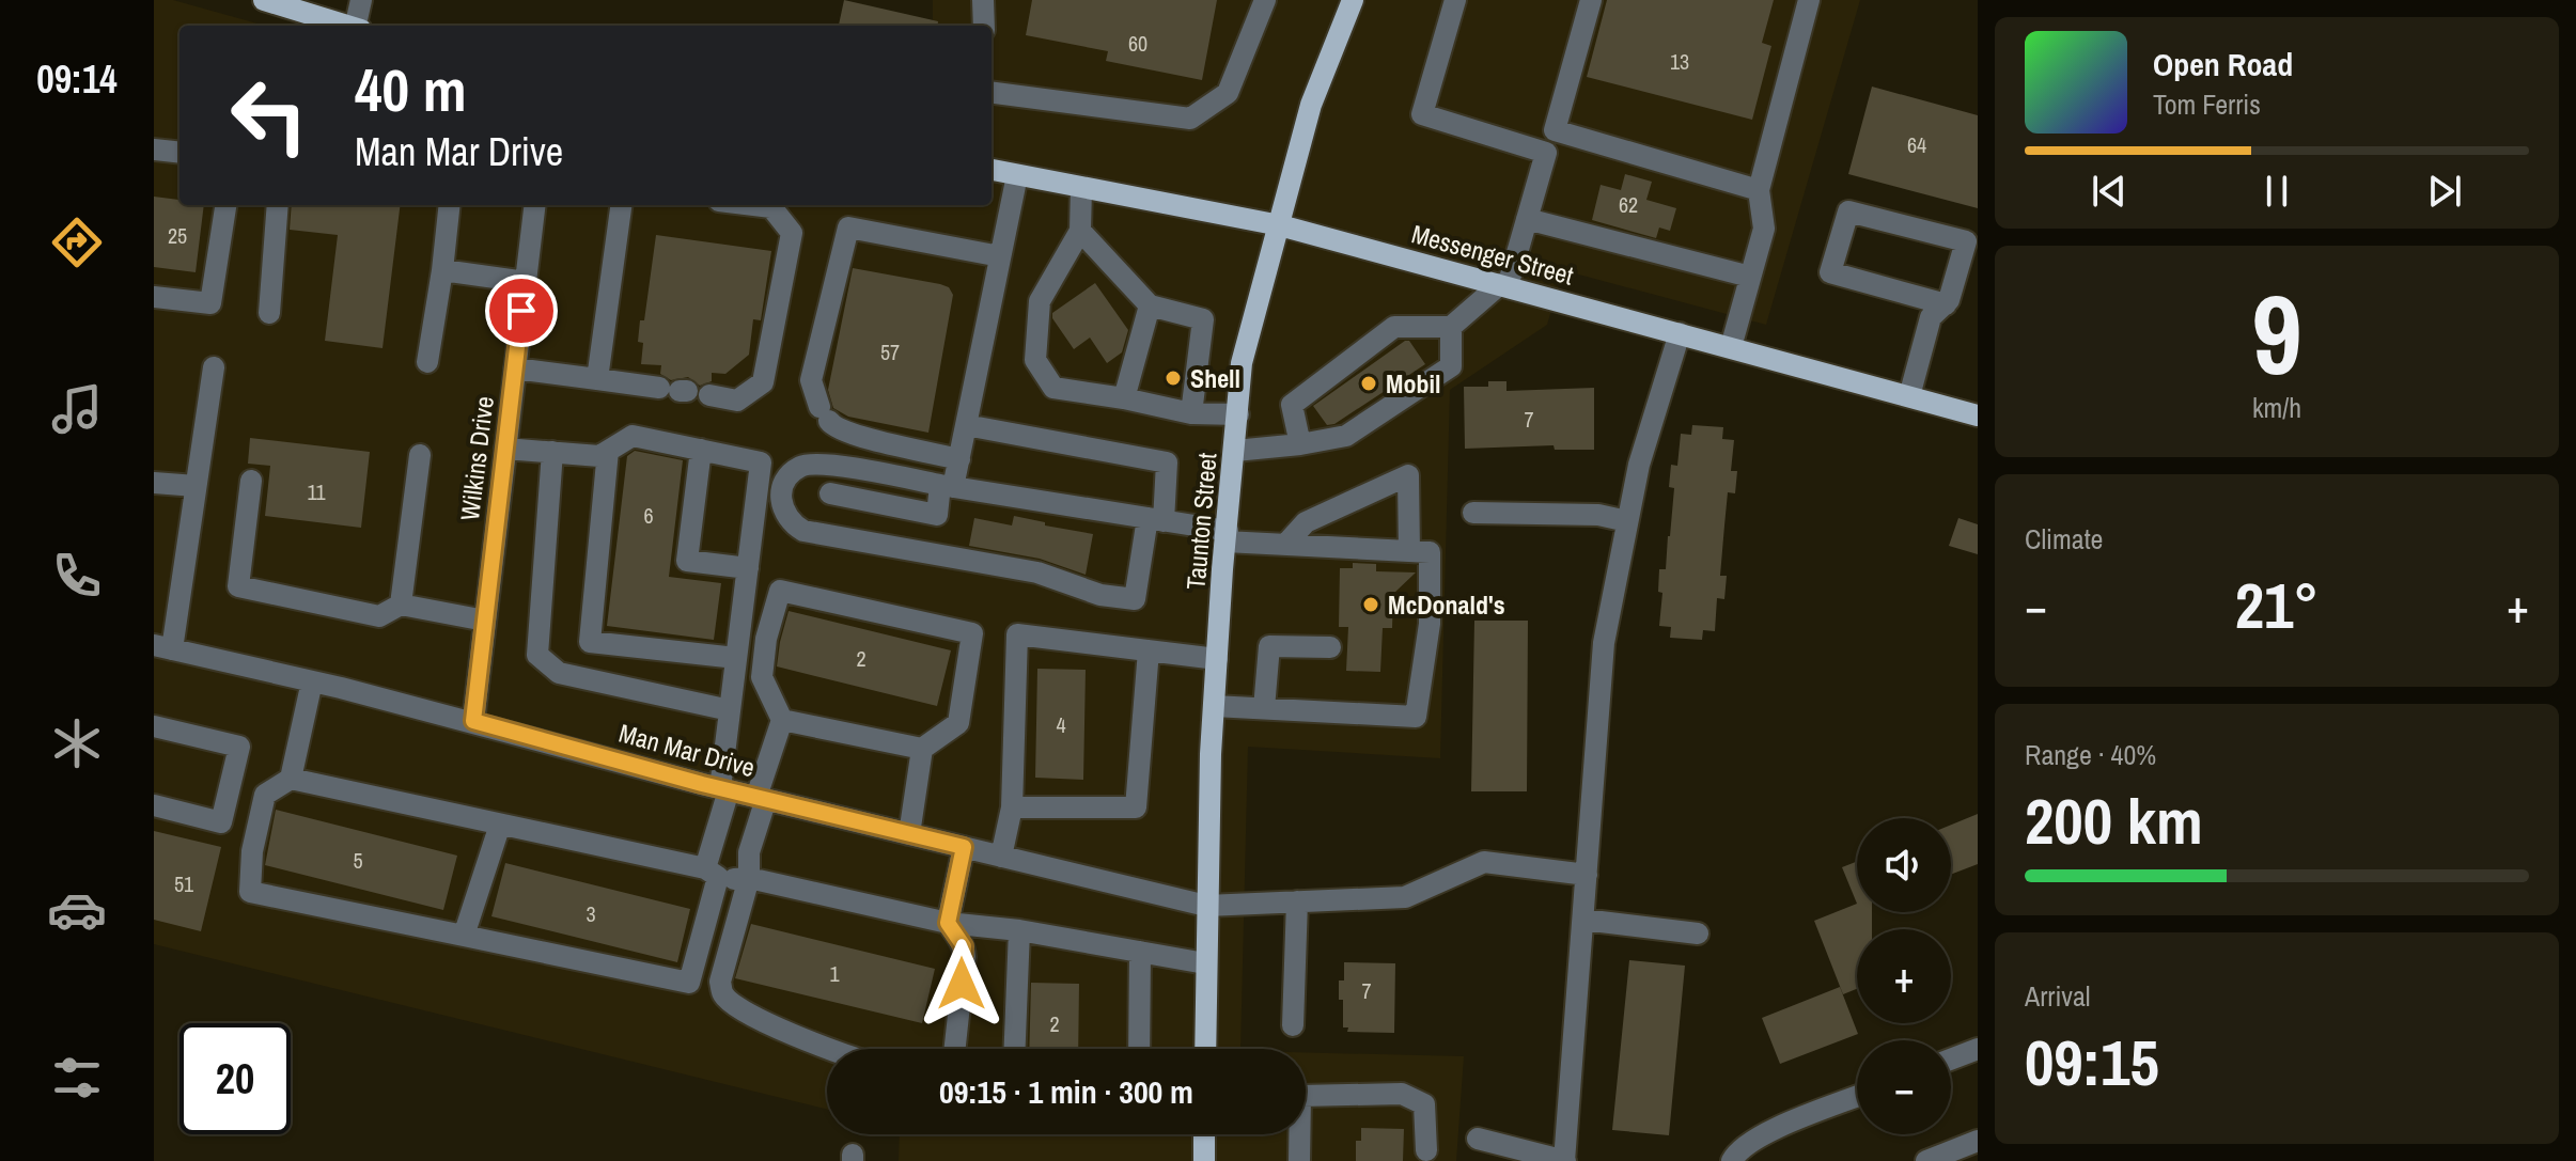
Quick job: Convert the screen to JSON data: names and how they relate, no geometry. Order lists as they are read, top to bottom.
{
  "streets": {
    "main road": ["Messenger Street", "Taunton Street"],
    "street": ["Wilkins Drive", "Man Mar Drive"]
  },
  "crossings": [
    ["Messenger Street", "Taunton Street"],
    ["Wilkins Drive", "Man Mar Drive"],
    ["Taunton Street", "Man Mar Drive"]
  ],
  "places": ["Shell", "Mobil", "McDonald's"],
  "house_numbers": [
    "60",
    "13",
    "64",
    "62",
    "25",
    "57",
    "7",
    "11",
    "6",
    "2",
    "4",
    "5",
    "51",
    "3",
    "1",
    "7",
    "2"
  ],
  "page": {
    "tabs": "09:14",
    "turn": ["40 m", "Man Mar Drive"],
    "song": ["Open Road", "Tom Ferris"],
    "tile": [
      ["9", "km/h"],
      "Climate",
      ["Range · 40%", "200 km"],
      ["Arrival", "09:15"]
    ],
    "heat": ["−", "21°", "+"],
    "map_buttons": ["+", "−"],
    "limit": "20",
    "trip": "09:15 · 1 min · 300 m"
  }
}
